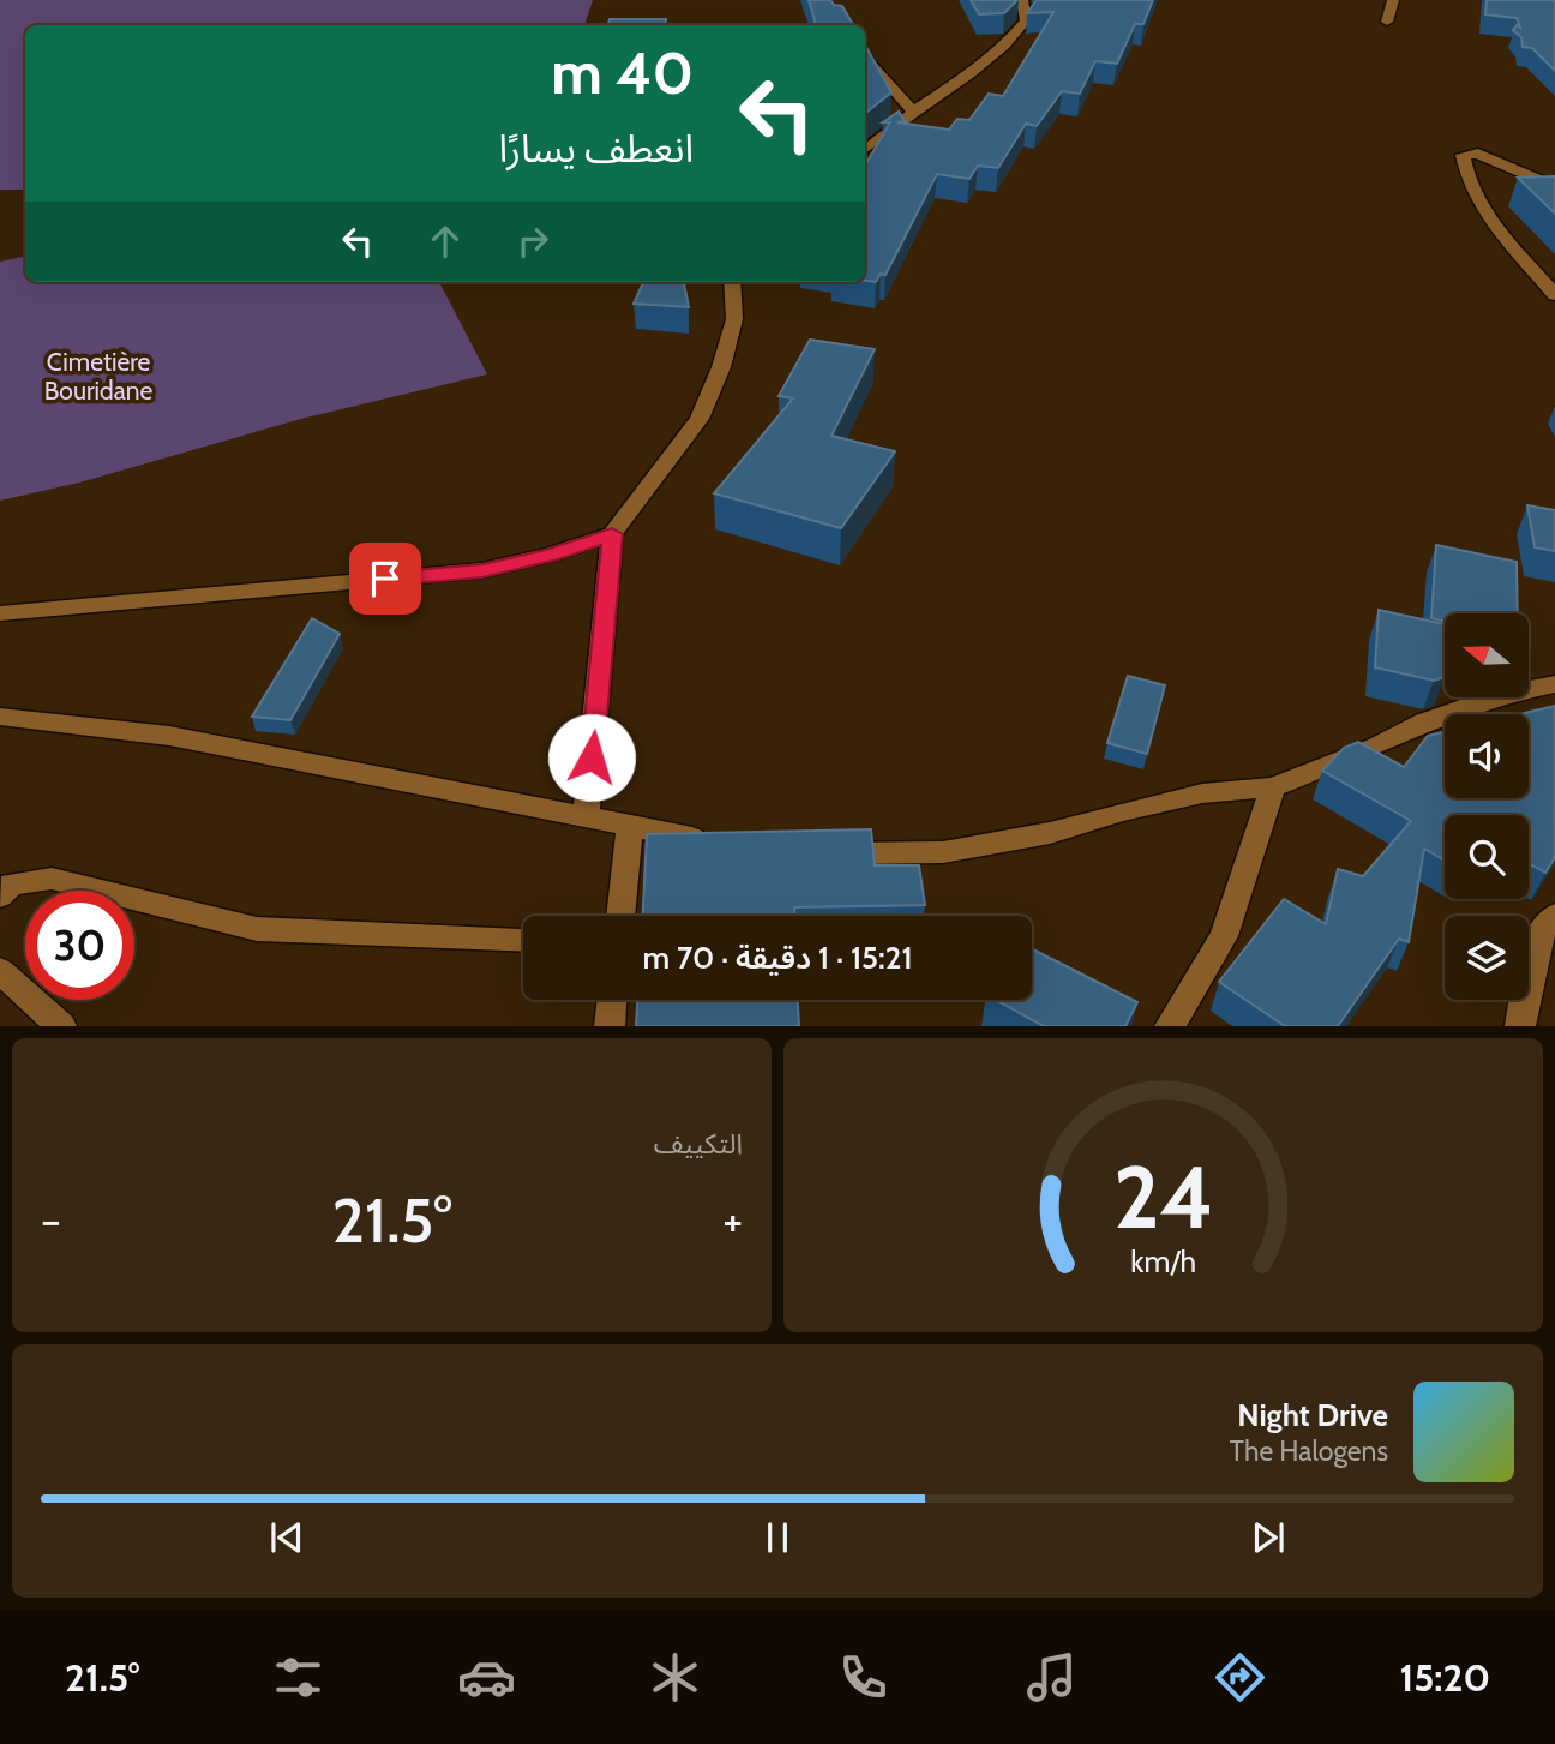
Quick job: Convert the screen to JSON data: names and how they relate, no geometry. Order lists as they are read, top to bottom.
{
  "parks": ["Cimetière Bouridane"],
  "north": "left",
  "page": {
    "turn": ["40 m", "انعطف يسارًا"],
    "limit": "30",
    "trip": "15:21 · 1 دقيقة · 70 m",
    "tile": "التكييف",
    "heat": ["−", "21.5°", "+"],
    "song": ["Night Drive", "The Halogens"],
    "tabs": ["15:20", "21.5°"],
    "gauge": ["24", "km/h"]
  }
}
